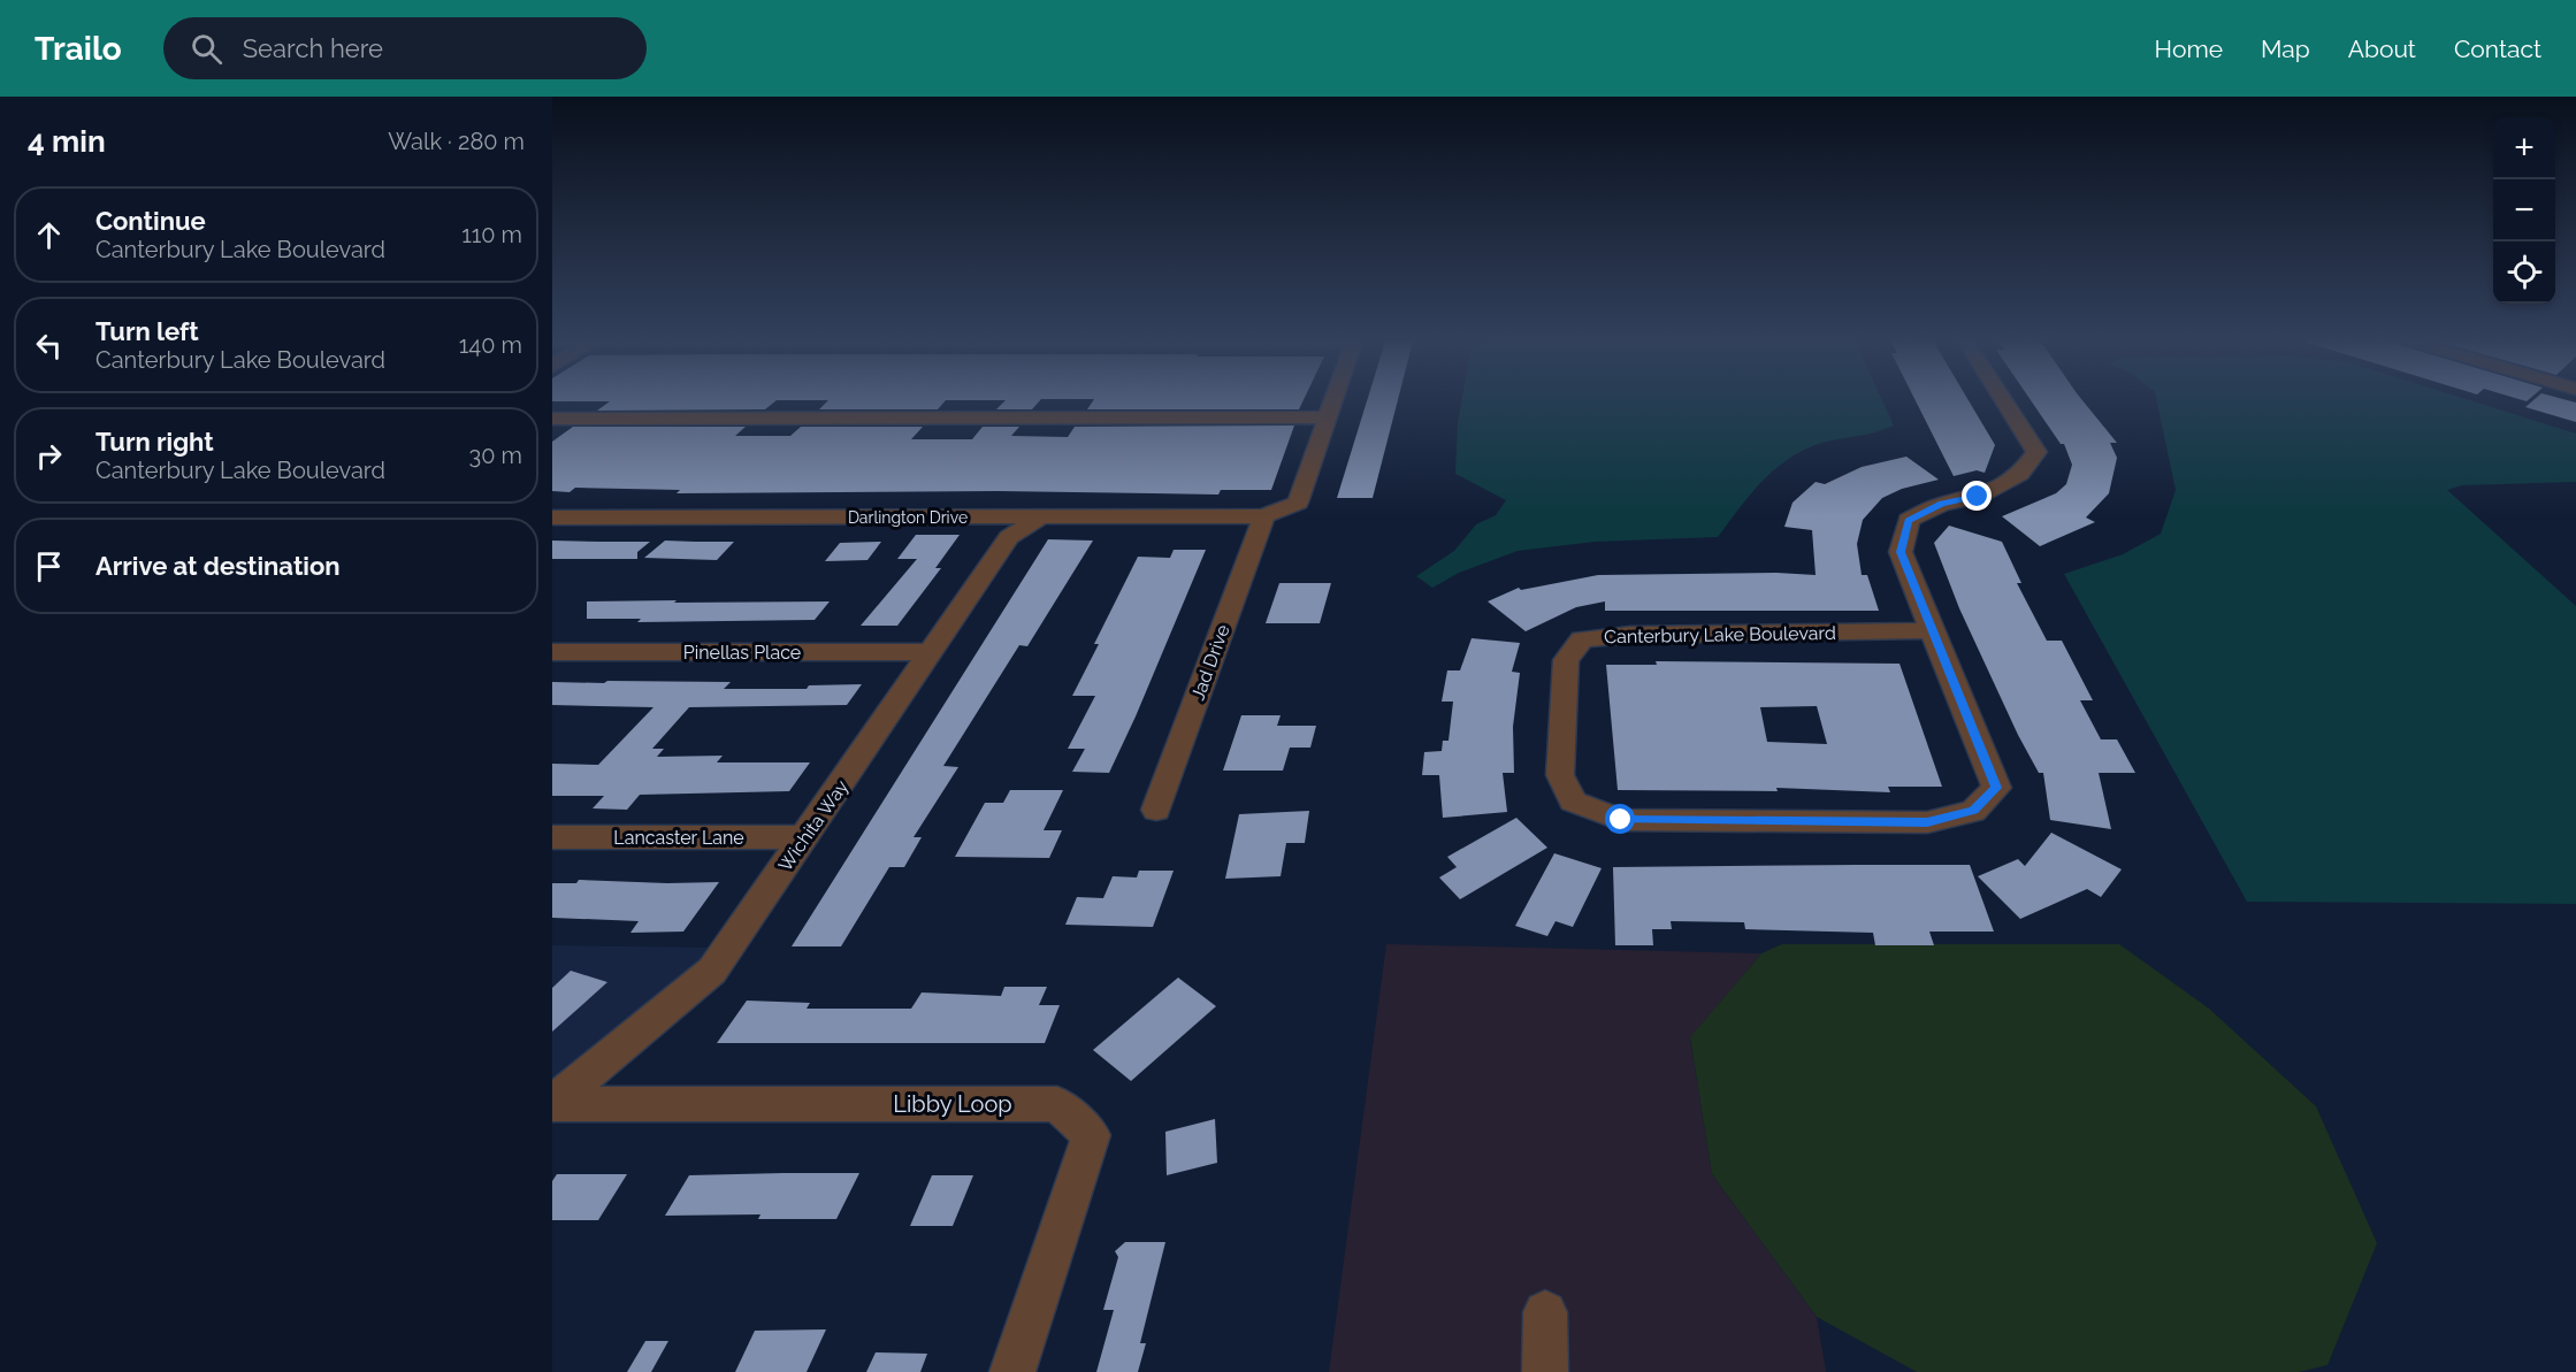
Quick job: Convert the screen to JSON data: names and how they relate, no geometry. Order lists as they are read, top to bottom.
{
  "streets": {
    "street": [
      "Darlington Drive",
      "Canterbury Lake Boulevard",
      "Pinellas Place",
      "Jad Drive",
      "Wichita Way",
      "Lancaster Lane",
      "Libby Loop"
    ]
  },
  "crossings": [
    ["Darlington Drive", "Jad Drive"],
    ["Darlington Drive", "Wichita Way"],
    ["Pinellas Place", "Wichita Way"],
    ["Wichita Way", "Lancaster Lane"],
    ["Wichita Way", "Libby Loop"]
  ],
  "page": {
    "header": "Trailo",
    "search": "Search here",
    "nav": [
      "Home",
      "Map",
      "About",
      "Contact"
    ],
    "heading": ["4 min", "Walk · 280 m"],
    "map_buttons": ["+", "−"],
    "list": [
      ["Continue", "Canterbury Lake Boulevard", "110 m"],
      ["Turn left", "Canterbury Lake Boulevard", "140 m"],
      ["Turn right", "Canterbury Lake Boulevard", "30 m"],
      "Arrive at destination"
    ]
  }
}
